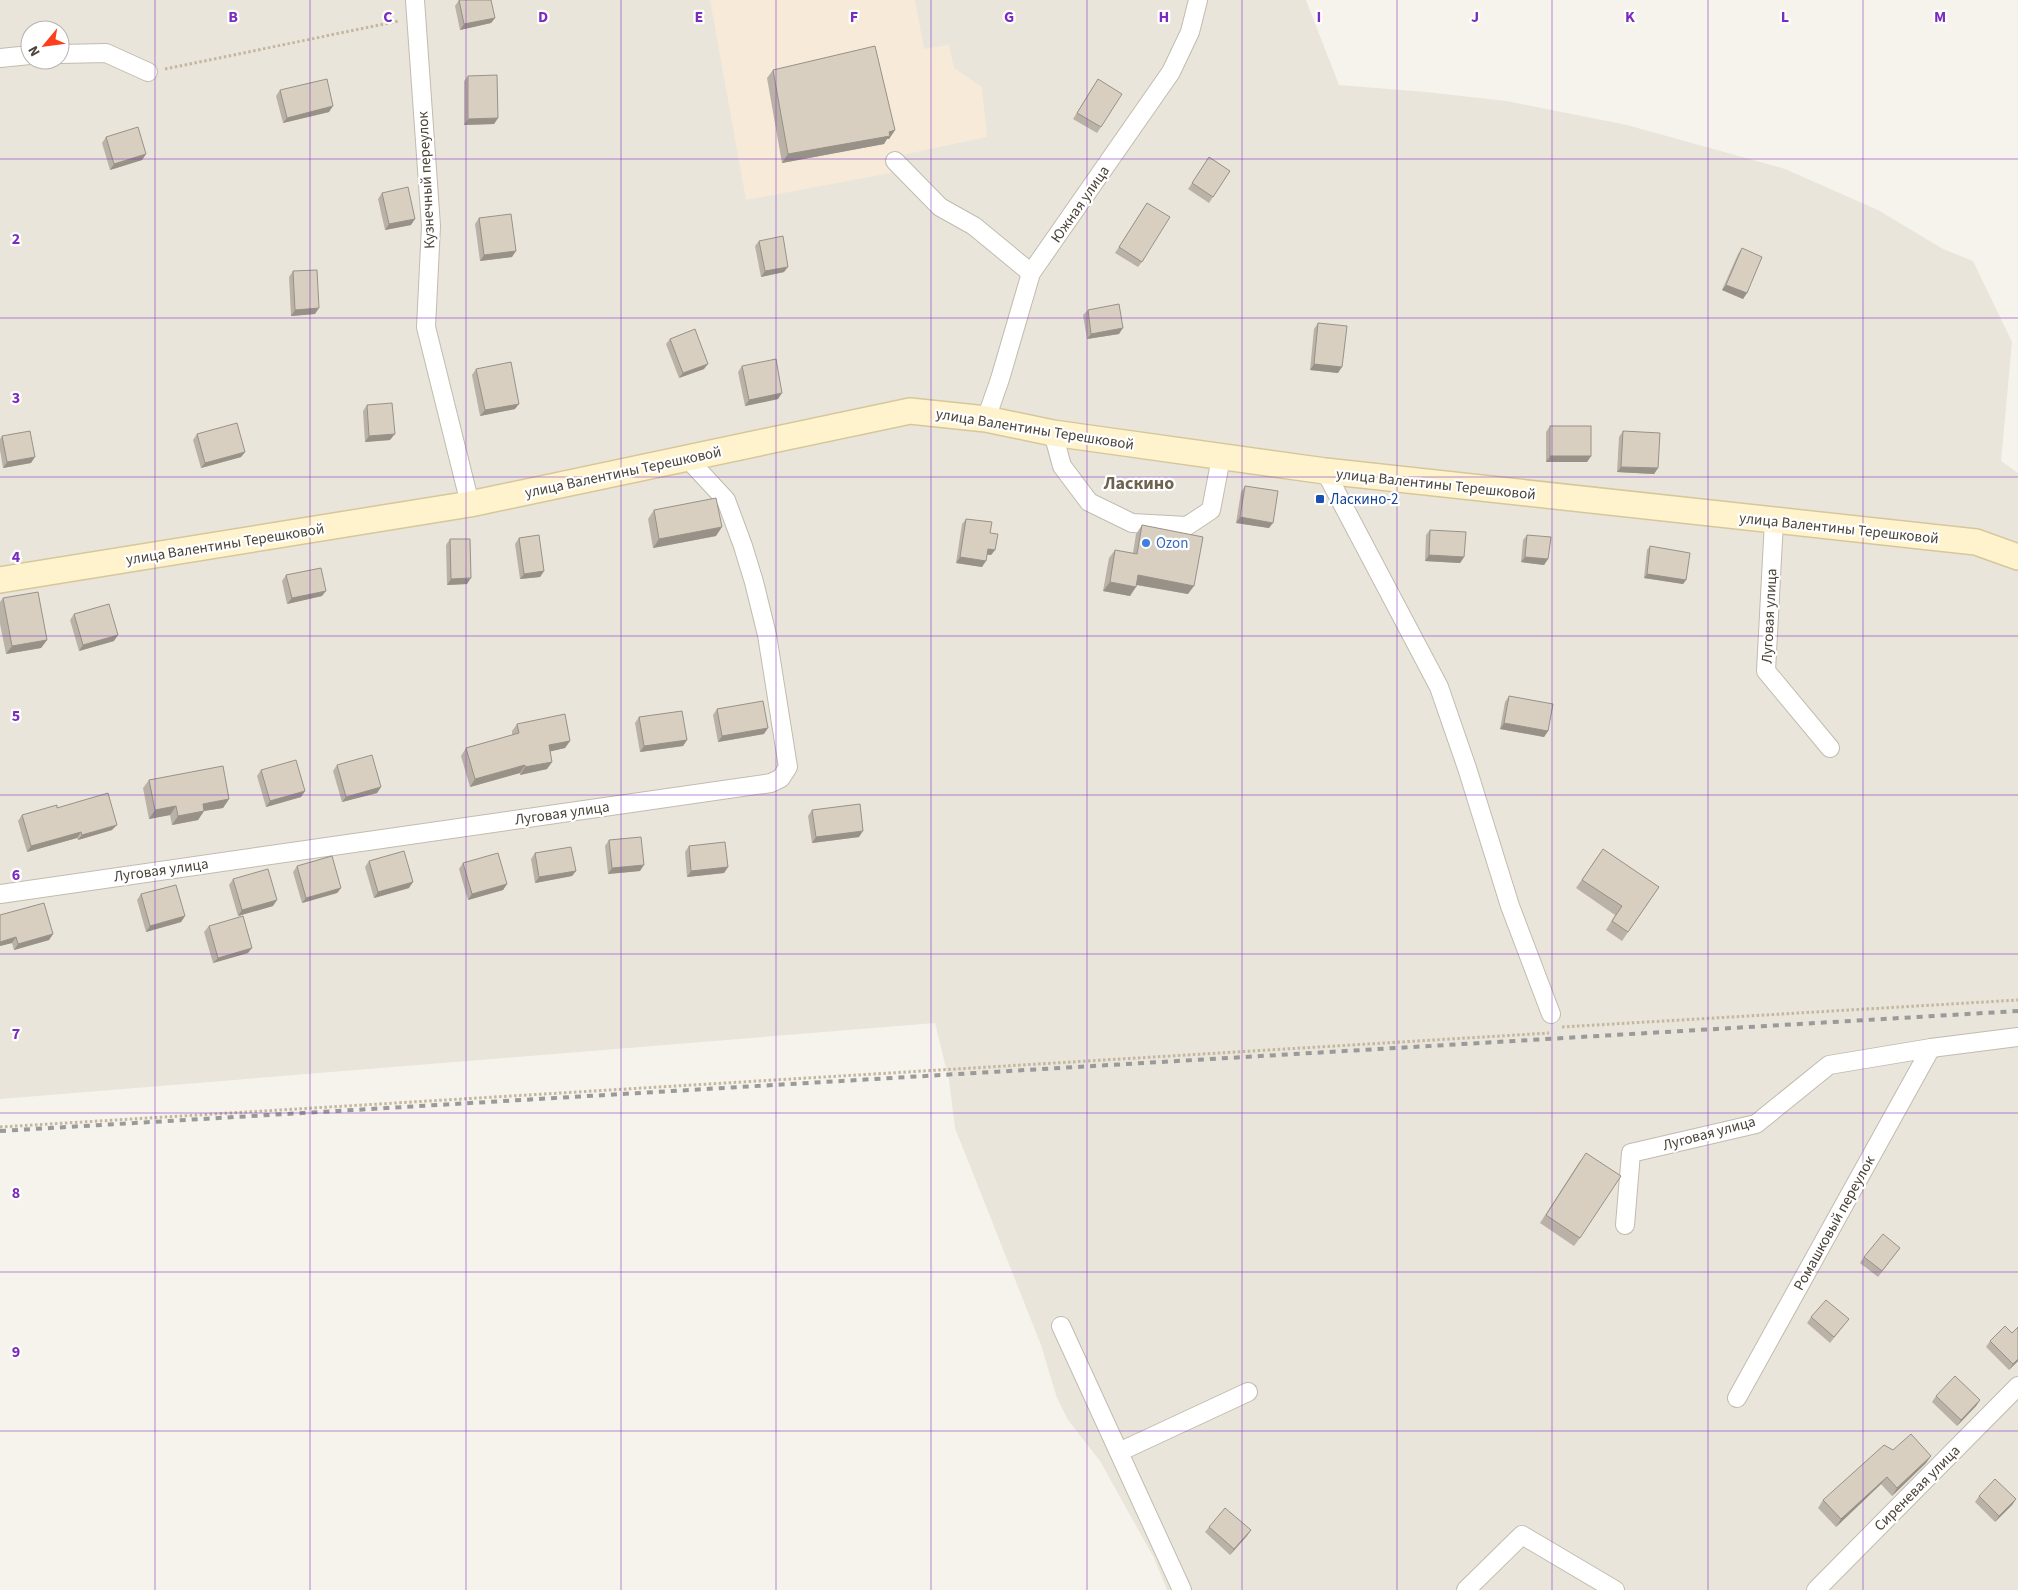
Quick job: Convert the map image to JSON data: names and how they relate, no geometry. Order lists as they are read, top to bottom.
{
  "streets": {
    "street": [
      "Кузнечный переулок",
      "Южная улица",
      "улица Валентины Терешковой",
      "Луговая улица",
      "Ромашковый переулок",
      "Сиреневая улица"
    ]
  },
  "crossings": [
    ["Кузнечный переулок", "улица Валентины Терешковой"],
    ["Южная улица", "улица Валентины Терешковой"],
    ["улица Валентины Терешковой", "Луговая улица"],
    ["Луговая улица", "Ромашковый переулок"]
  ],
  "districts": ["Ласкино"],
  "places": {
    "transit": ["Ласкино-2"],
    "other": ["Ozon"]
  },
  "north": "bottom left",
  "grid": {
    "columns": [
      "B",
      "C",
      "D",
      "E",
      "F",
      "G",
      "H",
      "I",
      "J",
      "K",
      "L",
      "M"
    ],
    "rows": [
      "2",
      "3",
      "4",
      "5",
      "6",
      "7",
      "8",
      "9"
    ]
  }
}
